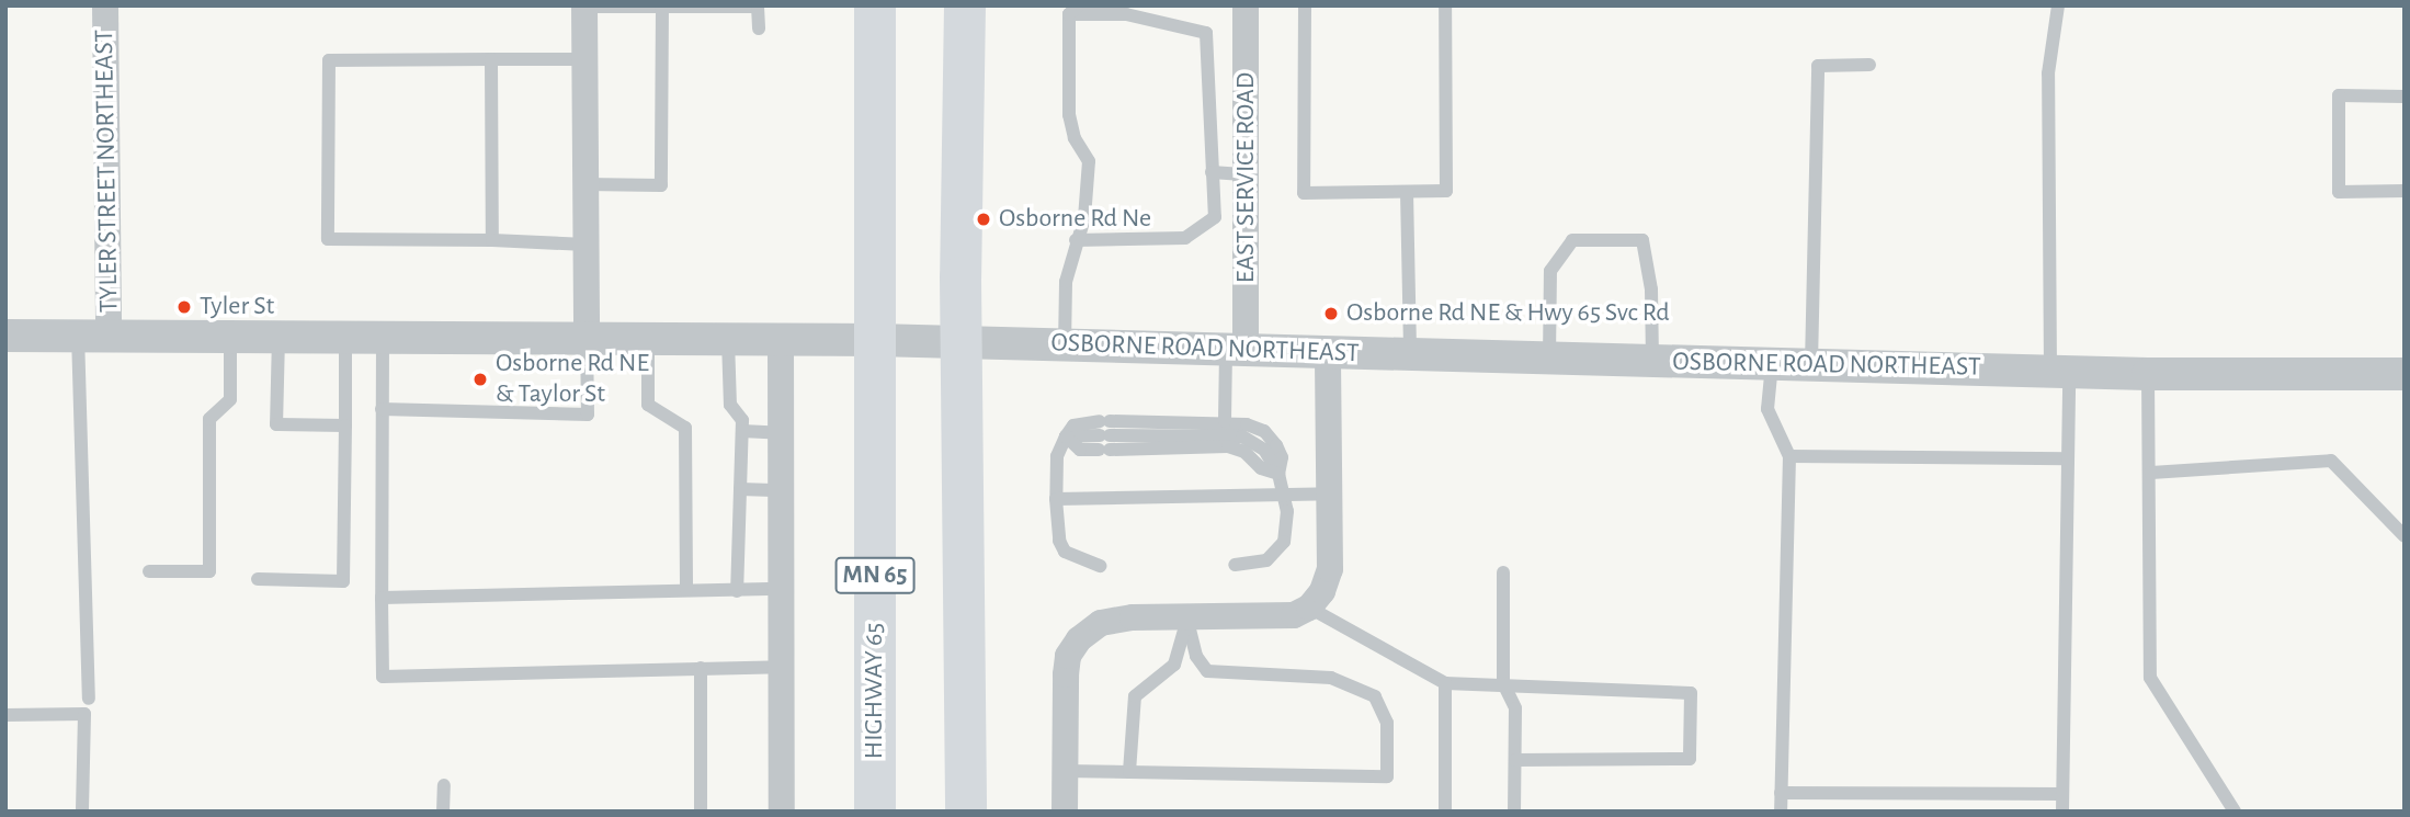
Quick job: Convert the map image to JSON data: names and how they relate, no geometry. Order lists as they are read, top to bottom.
{
  "streets": {
    "highway": ["MN 65", "HIGHWAY 65"],
    "street": ["TYLER STREET NORTHEAST", "EAST SERVICE ROAD", "OSBORNE ROAD NORTHEAST"]
  },
  "crossings": [
    ["TYLER STREET NORTHEAST", "OSBORNE ROAD NORTHEAST"],
    ["EAST SERVICE ROAD", "OSBORNE ROAD NORTHEAST"],
    ["OSBORNE ROAD NORTHEAST", "MN 65"],
    ["OSBORNE ROAD NORTHEAST", "HIGHWAY 65"],
    ["MN 65", "HIGHWAY 65"]
  ],
  "places": [
    "Osborne Rd Ne",
    "Tyler St",
    "Osborne Rd NE & Hwy 65 Svc Rd",
    "Osborne Rd NE & Taylor St"
  ]
}
